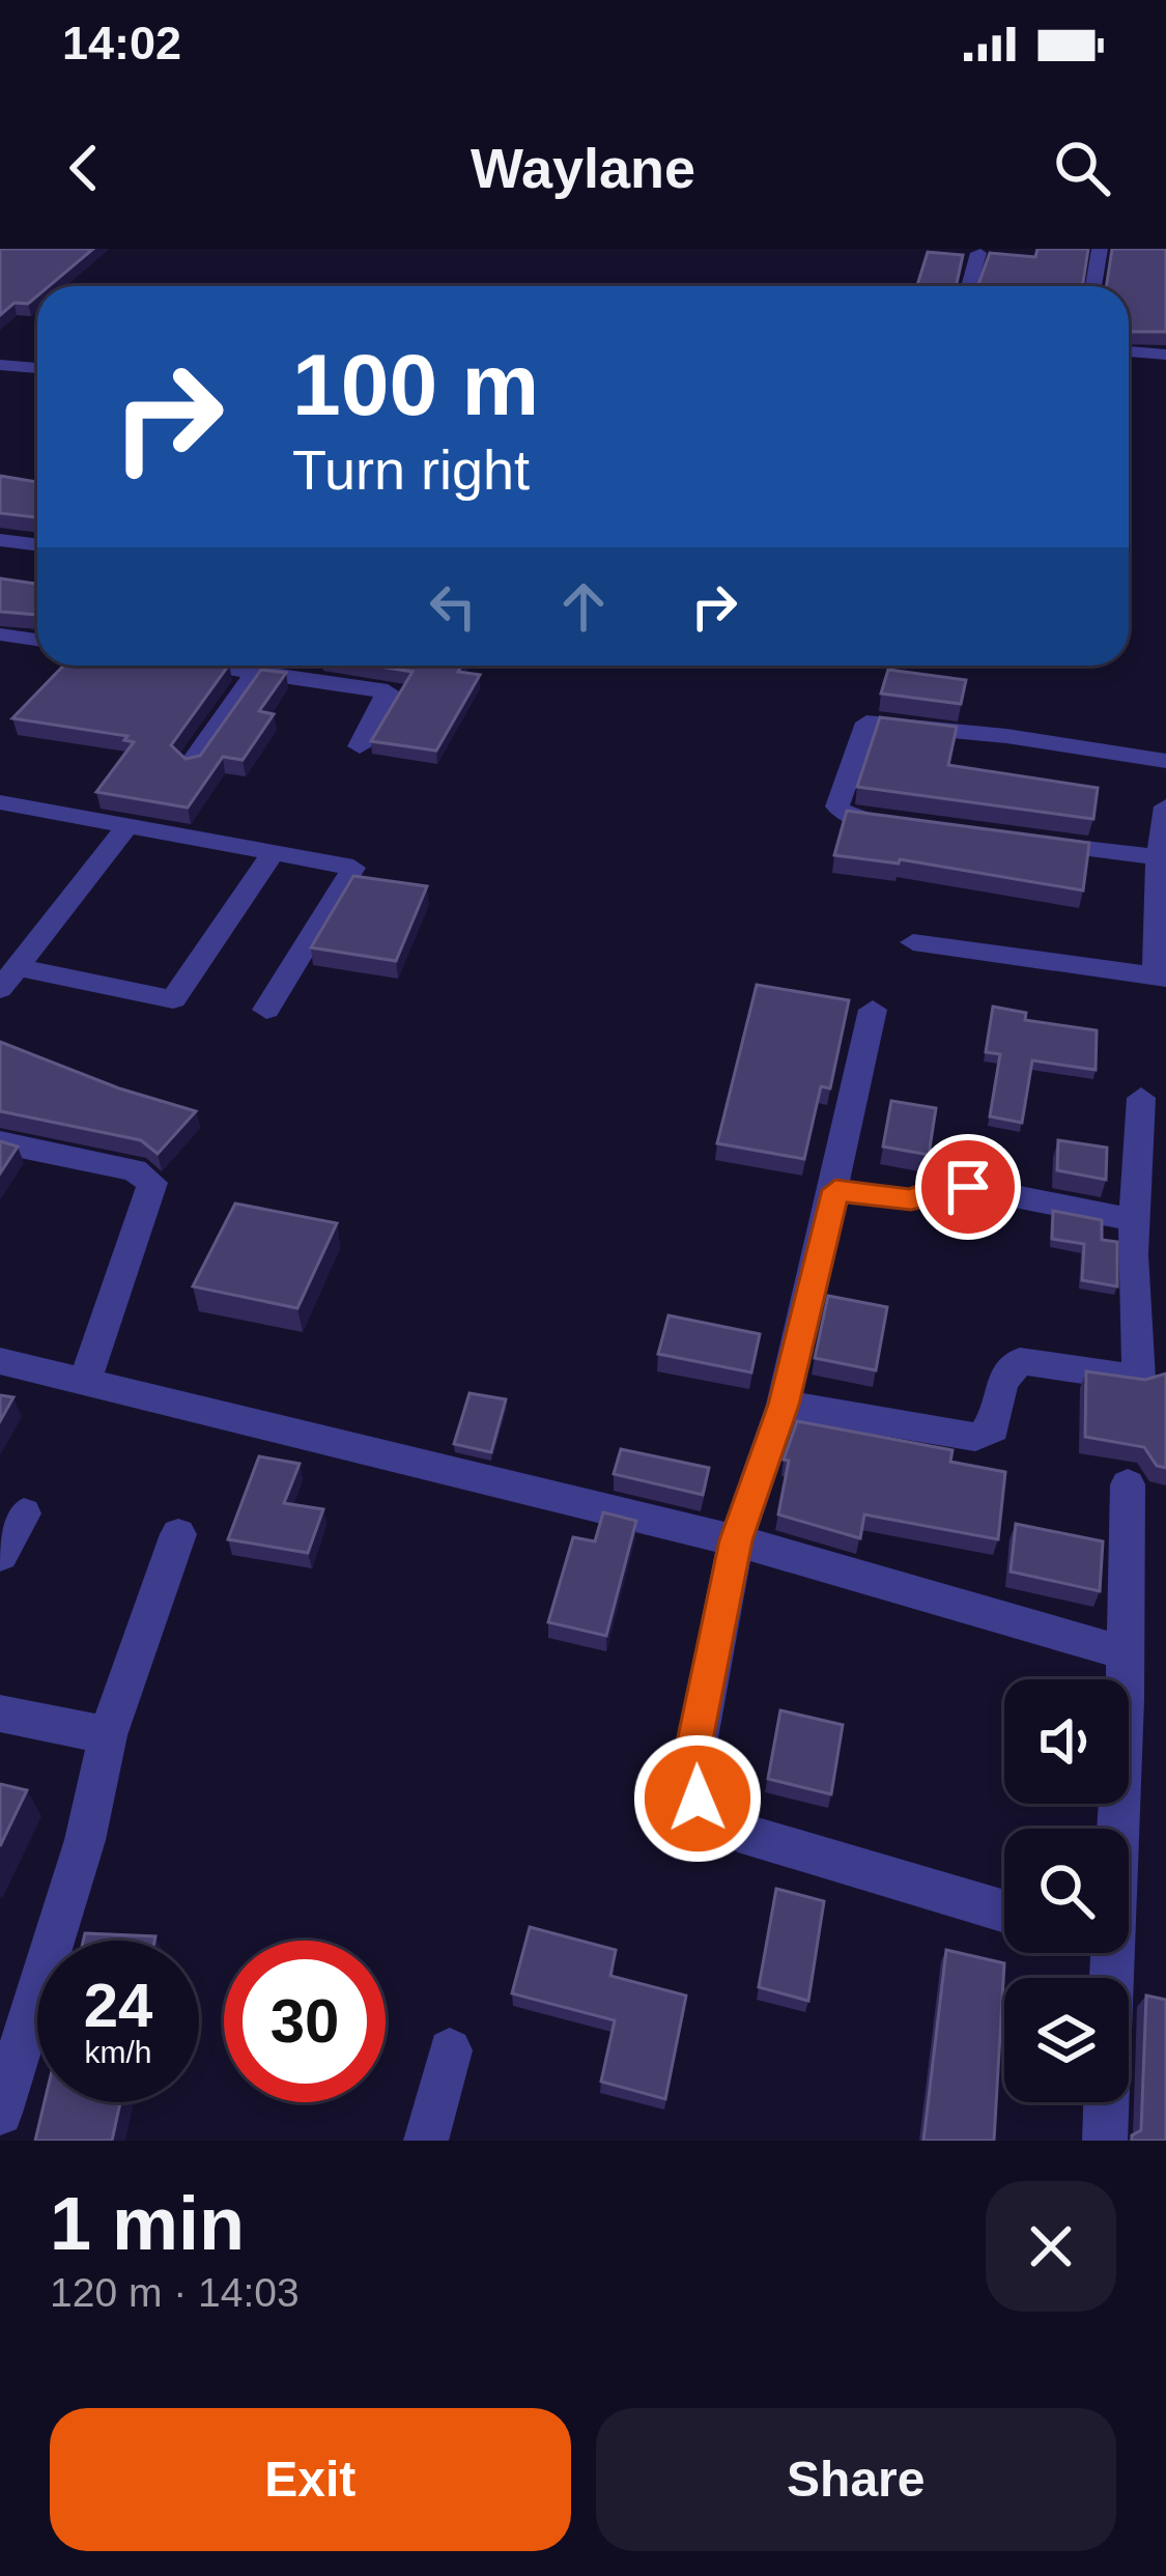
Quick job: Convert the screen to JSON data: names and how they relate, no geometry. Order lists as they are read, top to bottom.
{
  "page": {
    "status": "14:02",
    "header": "Waylane",
    "turn": ["100 m", "Turn right"],
    "speed": "24 km/h",
    "limit": "30",
    "heading": ["1 min", "120 m · 14:03"],
    "buttons": ["Exit", "Share"]
  }
}
